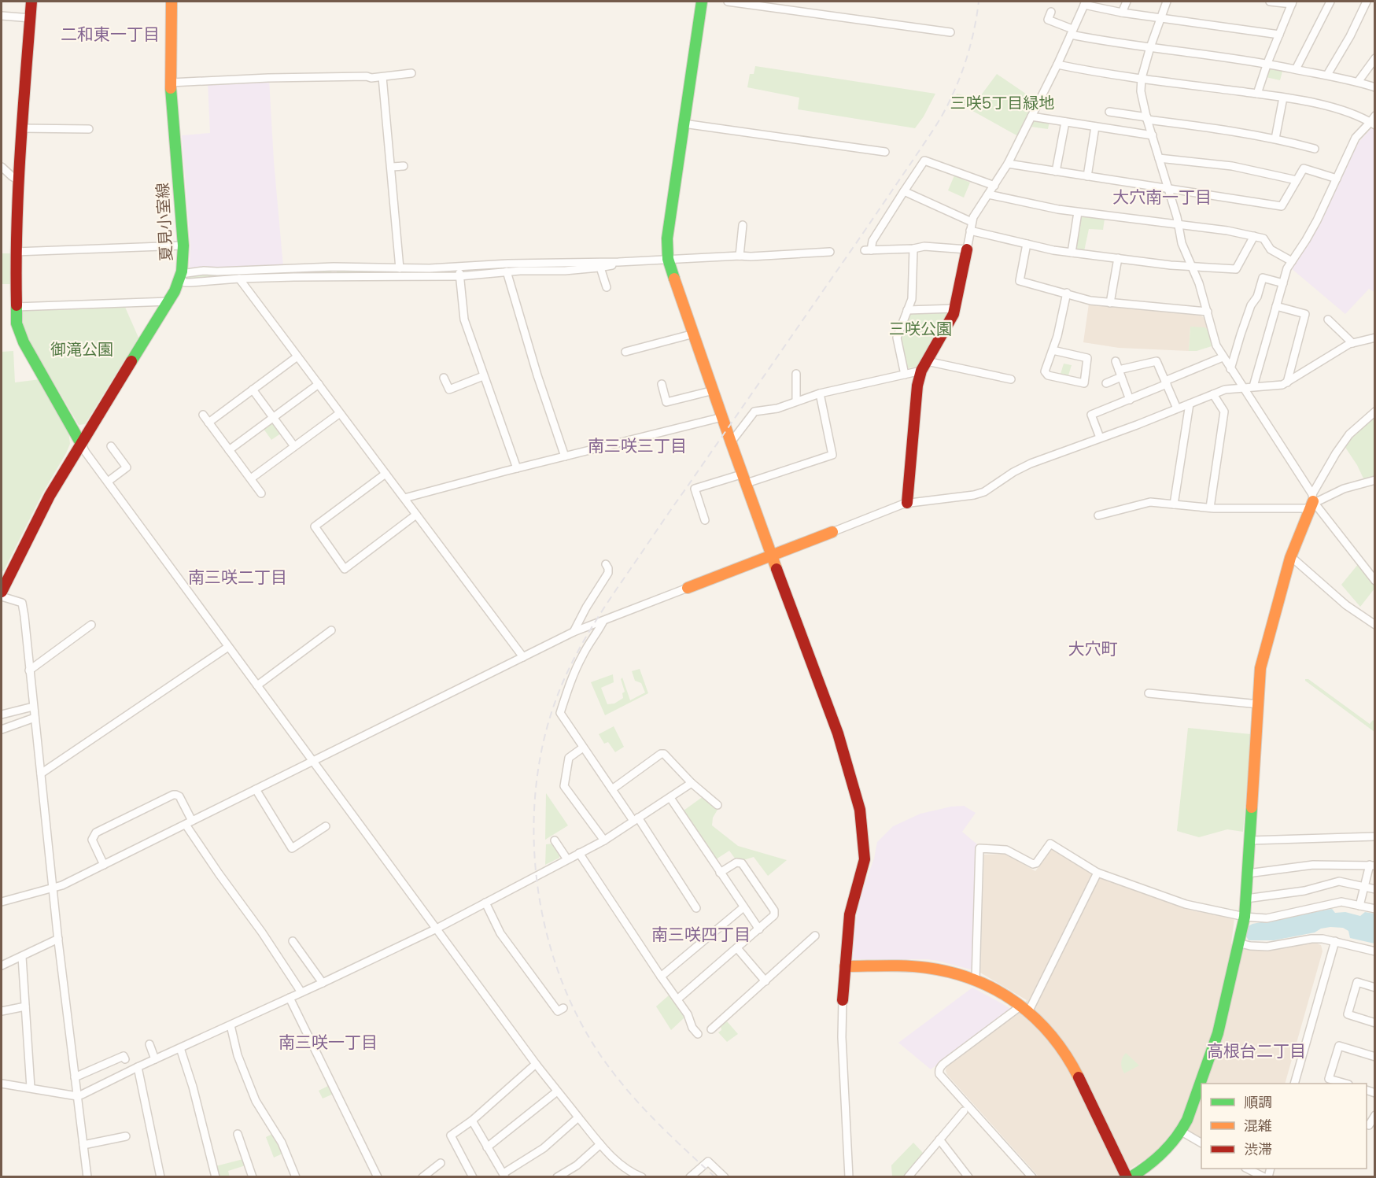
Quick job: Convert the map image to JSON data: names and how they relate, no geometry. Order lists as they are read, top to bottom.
{
  "streets": {
    "street": ["夏見小室線"]
  },
  "districts": [
    "二和東一丁目",
    "大穴南一丁目",
    "南三咲三丁目",
    "南三咲二丁目",
    "大穴町",
    "南三咲四丁目",
    "南三咲一丁目",
    "高根台二丁目"
  ],
  "parks": ["三咲5丁目緑地", "三咲公園", "御滝公園"],
  "legend": ["順調", "混雑", "渋滞"]
}
